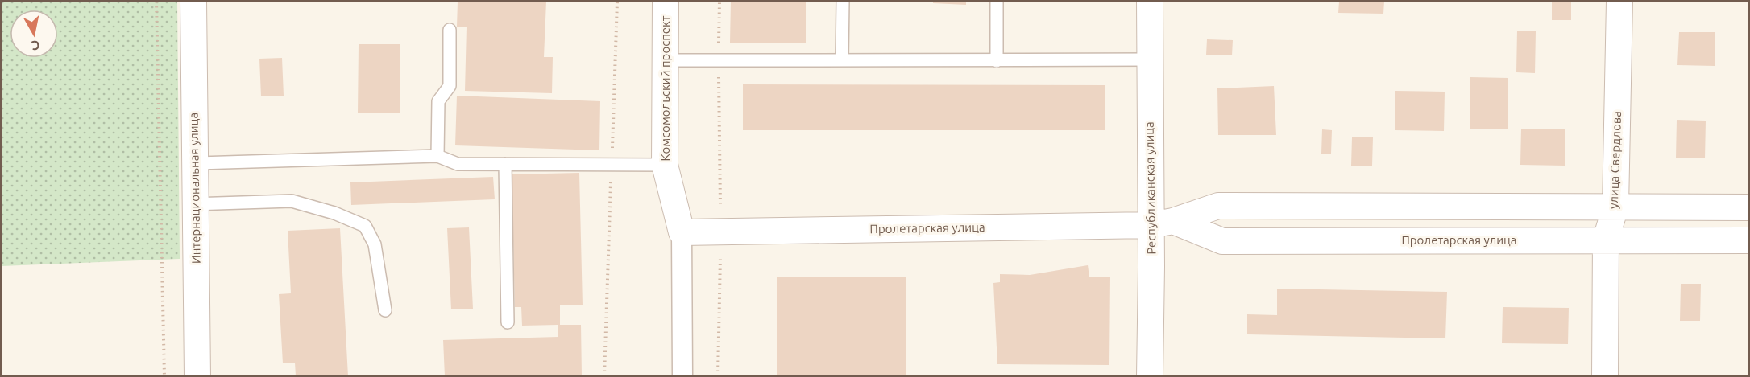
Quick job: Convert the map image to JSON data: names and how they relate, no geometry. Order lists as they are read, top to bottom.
{
  "streets": {
    "street": [
      "Комсомольский проспект",
      "улица Свердлова",
      "Интернациональная улица",
      "Республиканская улица",
      "Пролетарская улица"
    ]
  },
  "crossings": [
    ["Комсомольский проспект", "Пролетарская улица"],
    ["улица Свердлова", "Пролетарская улица"],
    ["Республиканская улица", "Пролетарская улица"]
  ],
  "north": "bottom"
}
